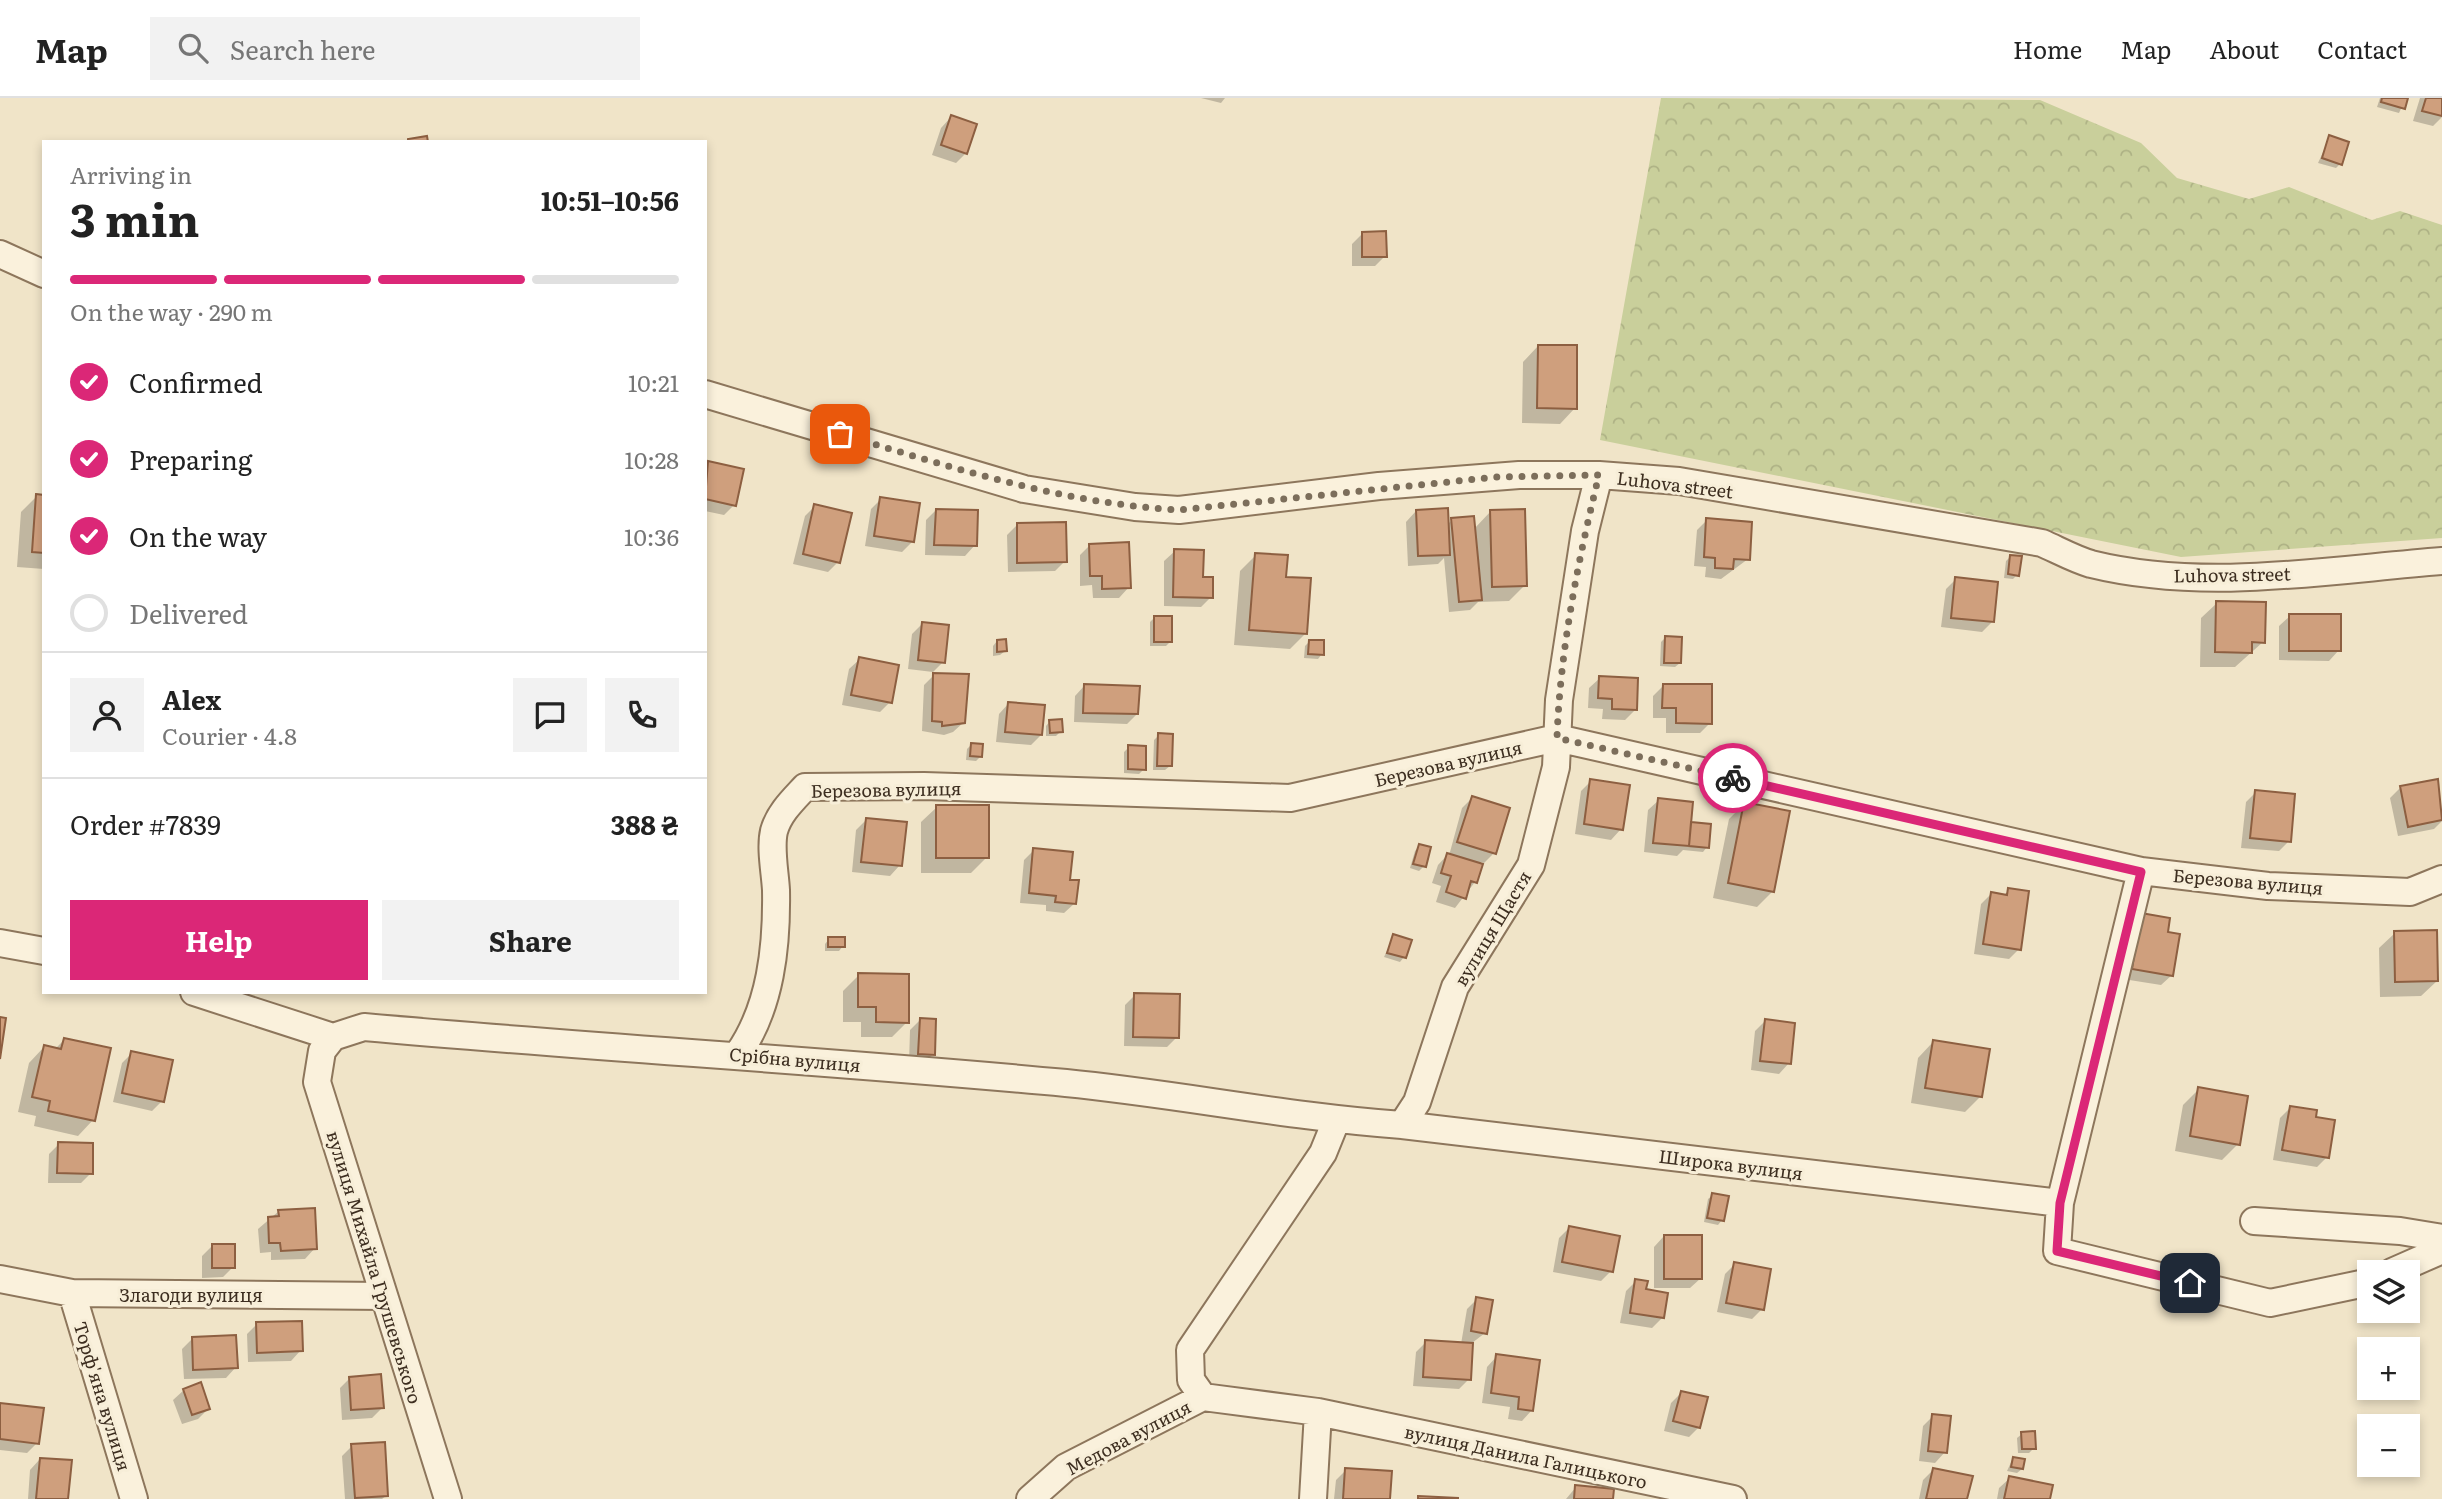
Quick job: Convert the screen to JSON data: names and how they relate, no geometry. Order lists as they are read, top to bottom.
{
  "streets": {
    "street": [
      "Luhova street",
      "Березова вулиця",
      "вулиця Щастя",
      "Срібна вулиця",
      "Широка вулиця",
      "вулиця Михайла Грушевського",
      "Злагоди вулиця",
      "Торф'яна вулиця",
      "Медова вулиця",
      "вулиця Данила Галицького"
    ]
  },
  "crossings": [
    ["Luhova street", "вулиця Щастя"],
    ["Березова вулиця", "вулиця Щастя"],
    ["Березова вулиця", "Срібна вулиця"],
    ["вулиця Щастя", "Срібна вулиця"],
    ["вулиця Щастя", "Широка вулиця"],
    ["Срібна вулиця", "Широка вулиця"],
    ["Срібна вулиця", "вулиця Михайла Грушевського"],
    ["вулиця Михайла Грушевського", "Злагоди вулиця"],
    ["Злагоди вулиця", "Торф'яна вулиця"],
    ["Медова вулиця", "вулиця Данила Галицького"]
  ],
  "page": {
    "header": "Map",
    "search": "Search here",
    "nav": [
      "Home",
      "Map",
      "About",
      "Contact"
    ],
    "heading": ["3 min", "Arriving in", "10:51–10:56"],
    "panel": [
      "Alex",
      "Courier · 4.8",
      "Order #7839",
      "388 ₴"
    ],
    "bar": "On the way · 290 m",
    "list": [
      ["Confirmed", "10:21"],
      ["Preparing", "10:28"],
      ["On the way", "10:36"],
      "Delivered"
    ],
    "buttons": ["Help", "Share"],
    "map_buttons": ["+", "−"]
  }
}
